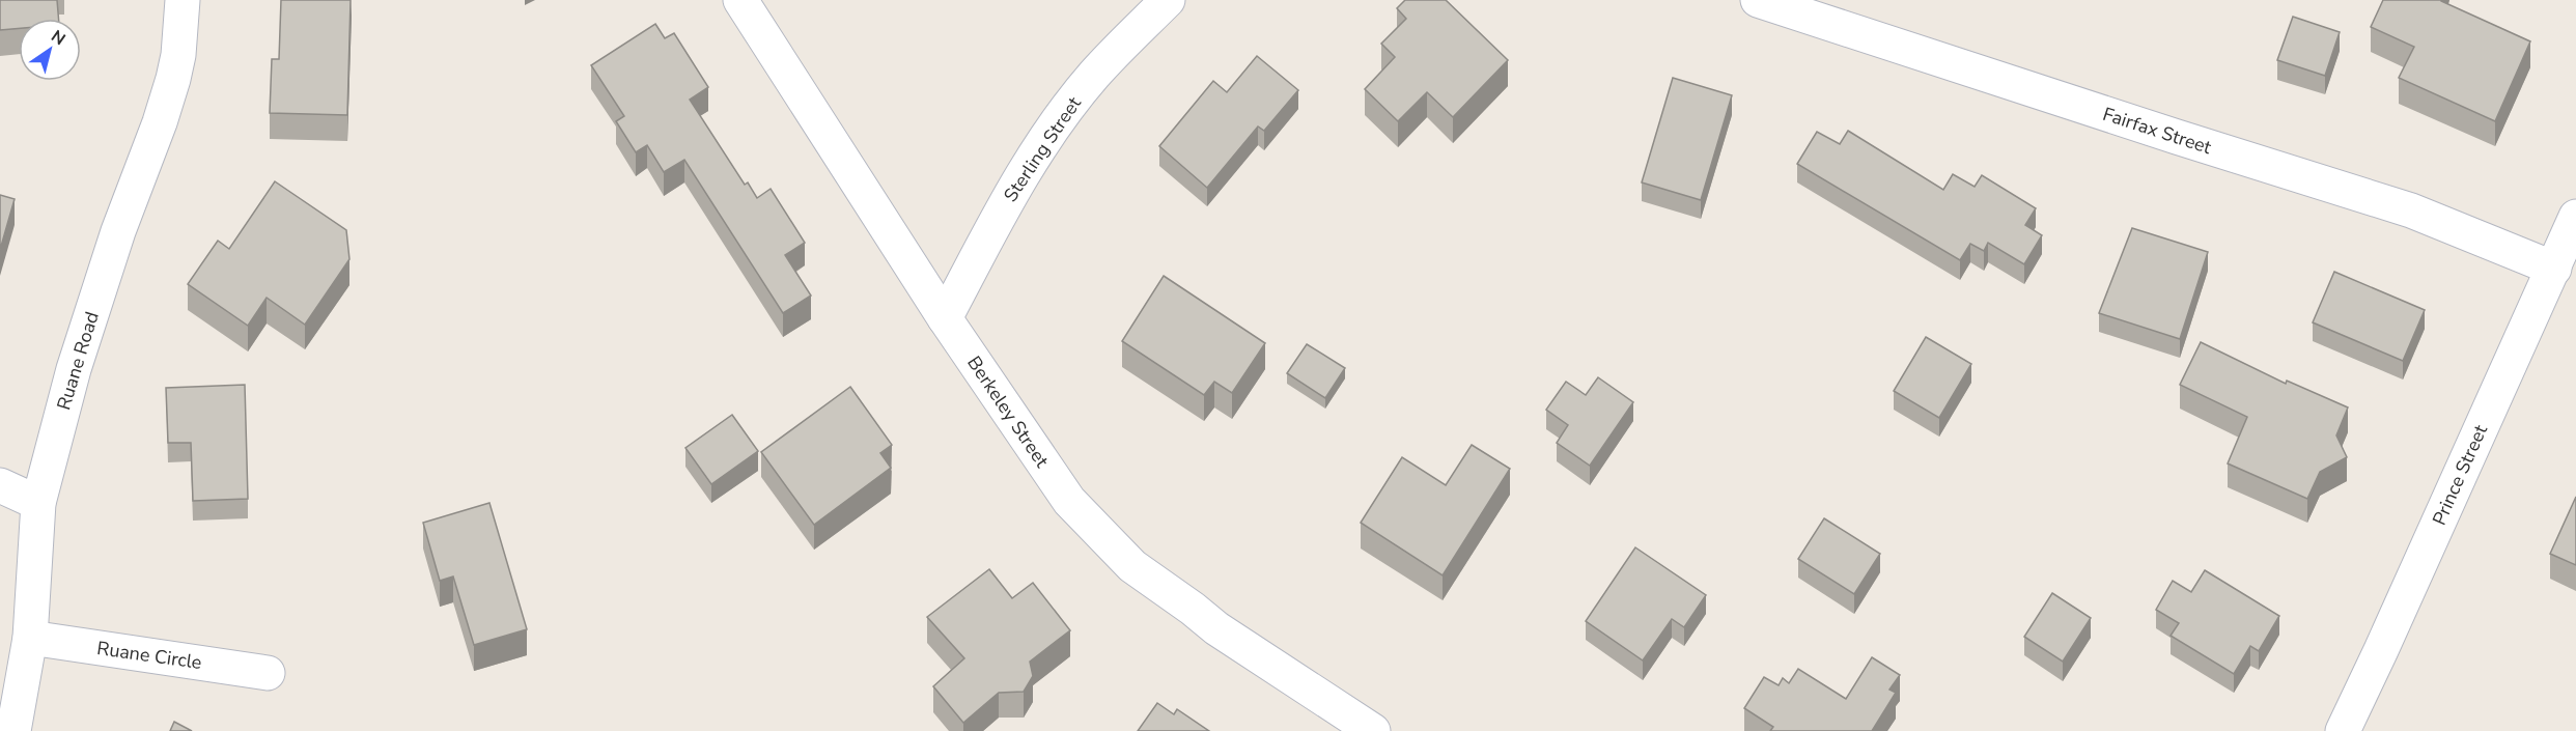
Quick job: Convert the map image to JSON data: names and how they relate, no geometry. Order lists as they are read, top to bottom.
{
  "streets": {
    "street": [
      "Fairfax Street",
      "Sterling Street",
      "Ruane Road",
      "Berkeley Street",
      "Prince Street",
      "Ruane Circle"
    ]
  },
  "crossings": [
    ["Fairfax Street", "Prince Street"],
    ["Sterling Street", "Berkeley Street"],
    ["Ruane Road", "Ruane Circle"]
  ],
  "north": "top right"
}
